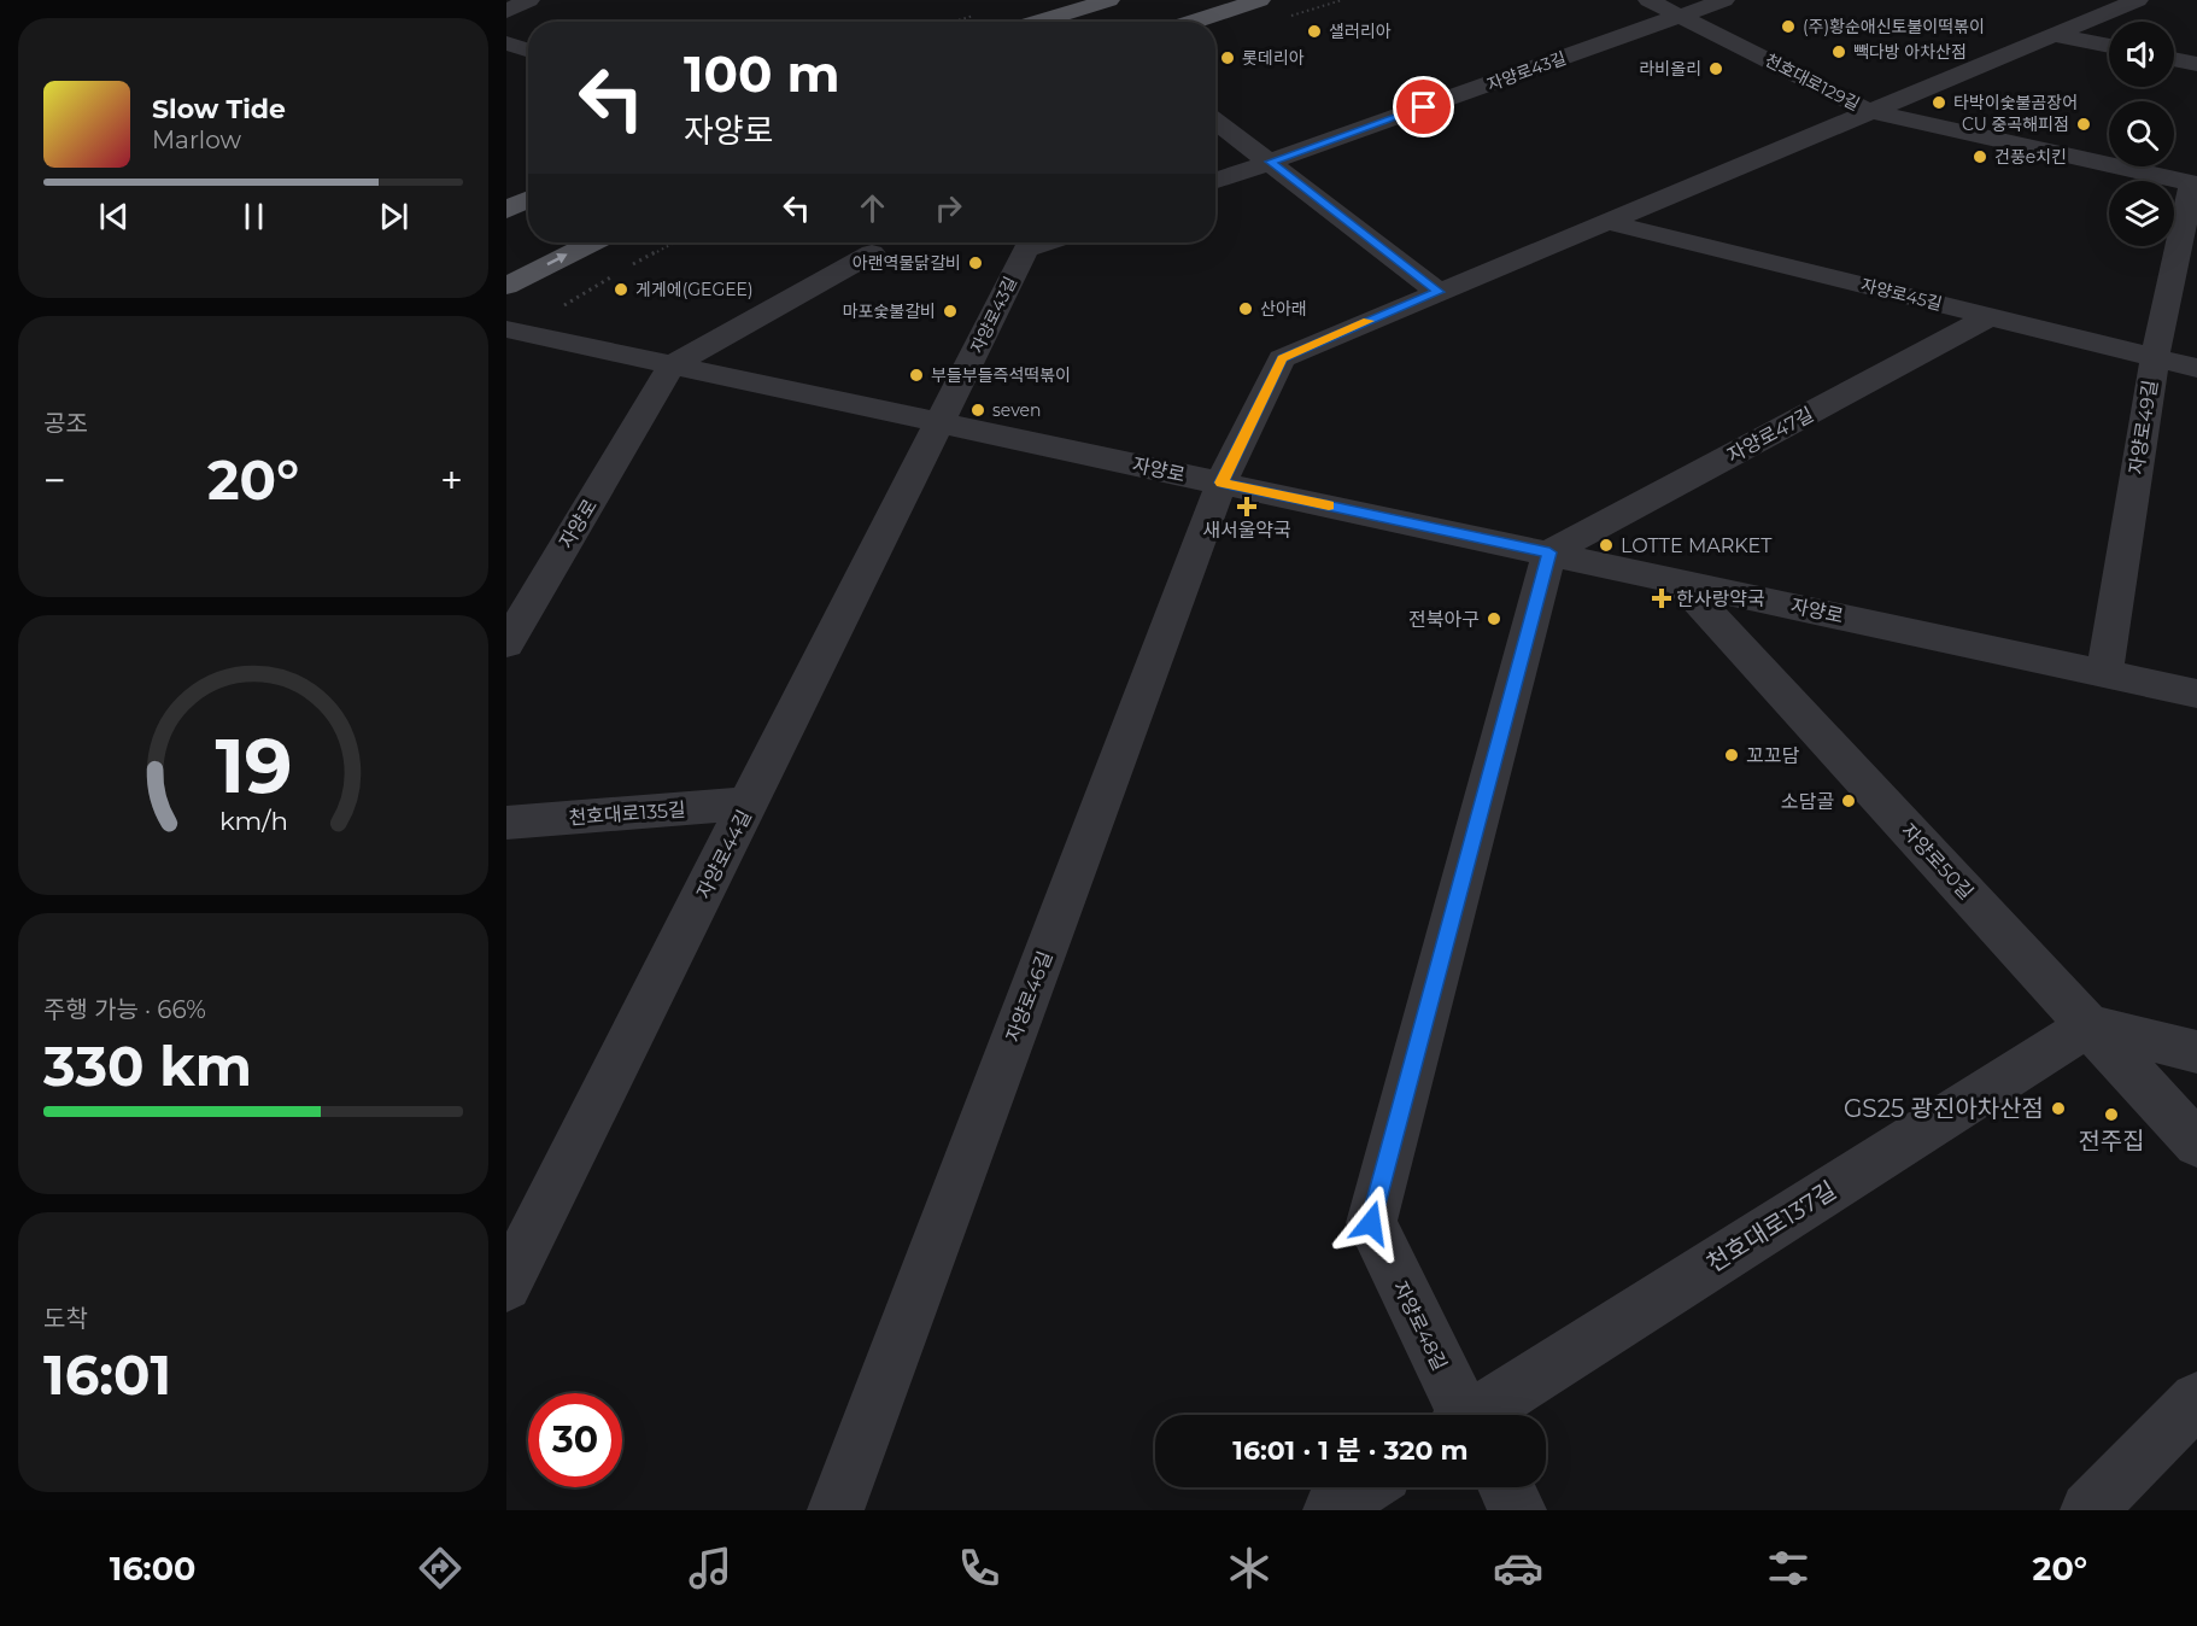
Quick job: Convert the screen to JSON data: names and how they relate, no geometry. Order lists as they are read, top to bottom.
{
  "streets": {
    "street": [
      "자양로43길",
      "천호대로129길",
      "자양로45길",
      "자양로49길",
      "자양로47길",
      "자양로",
      "천호대로135길",
      "자양로44길",
      "자양로50길",
      "자양로46길",
      "천호대로137길",
      "자양로48길"
    ]
  },
  "crossings": [
    ["자양로43길", "천호대로129길"],
    ["자양로43길", "자양로"],
    ["자양로43길", "자양로44길"],
    ["천호대로129길", "자양로49길"],
    ["자양로45길", "자양로49길"],
    ["자양로45길", "자양로47길"],
    ["자양로49길", "자양로"],
    ["자양로47길", "자양로"],
    ["자양로47길", "자양로48길"],
    ["자양로", "자양로44길"],
    ["자양로", "자양로50길"],
    ["자양로", "자양로46길"],
    ["자양로", "자양로48길"],
    ["천호대로135길", "자양로44길"],
    ["자양로50길", "천호대로137길"]
  ],
  "places": {
    "other": [
      "(주)황순애신토불이떡볶이",
      "샐러리아",
      "빽다방 아차산점",
      "롯데리아",
      "라비올리",
      "타박이숯불곰장어",
      "CU 중곡해피점",
      "건풍e치킨",
      "아랜역물닭갈비",
      "게게에(GEGEE)",
      "산아래",
      "마포숯불갈비",
      "부들부들즉석떡볶이",
      "seven",
      "LOTTE MARKET",
      "전북아구",
      "꼬꼬담",
      "소담골",
      "GS25 광진아차산점",
      "전주집"
    ],
    "health": ["새서울약국", "한사랑약국"]
  },
  "page": {
    "turn": ["100 m", "자양로"],
    "song": ["Slow Tide", "Marlow"],
    "tile": [
      "공조",
      ["주행 가능 · 66%", "330 km"],
      ["도착", "16:01"]
    ],
    "heat": ["−", "20°", "+"],
    "limit": "30",
    "trip": "16:01 · 1 분 · 320 m",
    "tabs": ["16:00", "20°"],
    "gauge": ["19", "km/h"]
  }
}
